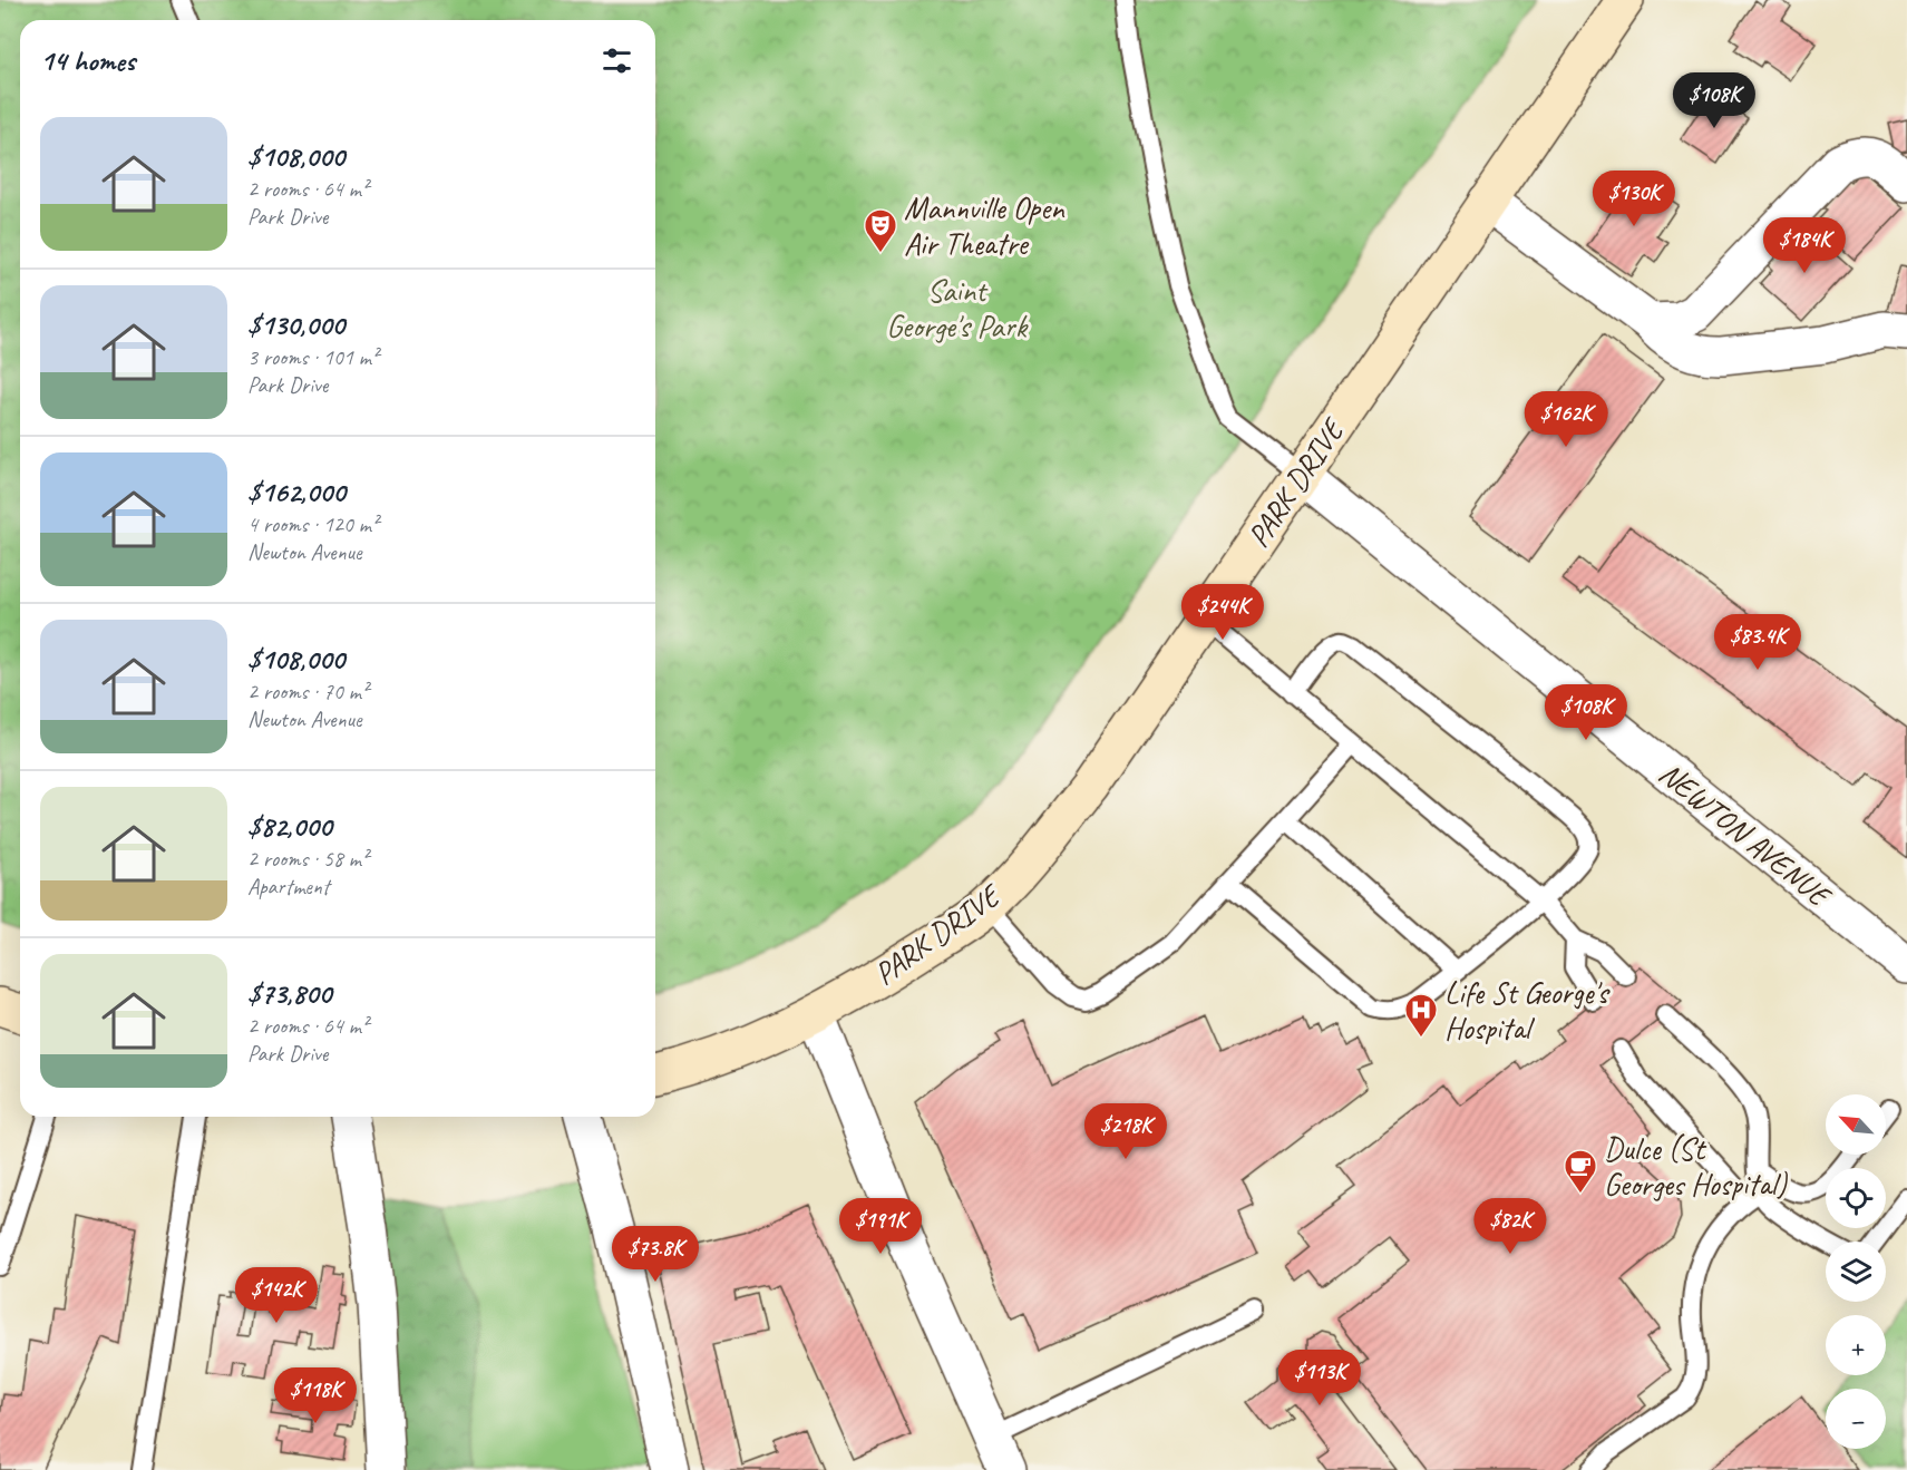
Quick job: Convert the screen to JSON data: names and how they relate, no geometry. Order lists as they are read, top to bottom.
{
  "streets": {
    "street": ["PARK DRIVE", "NEWTON AVENUE"]
  },
  "crossings": [
    ["PARK DRIVE", "NEWTON AVENUE"]
  ],
  "parks": ["Saint George's Park"],
  "places": {
    "theatre": ["Mannville Open Air Theatre"],
    "hospital": ["Life St George's Hospital"],
    "cafe": ["Dulce (St Georges Hospital)"]
  },
  "north": "top left",
  "page": {
    "heading": "14 homes",
    "price": [
      "$108K",
      "$130K",
      "$184K",
      "$162K",
      "$244K",
      "$83.4K",
      "$108K",
      "$218K",
      "$191K",
      "$82K",
      "$73.8K",
      "$142K",
      "$113K",
      "$118K"
    ],
    "list": [
      {
        "name": "$108,000",
        "note": "2 rooms · 64 m² · Park Drive"
      },
      {
        "name": "$130,000",
        "note": "3 rooms · 101 m² · Park Drive"
      },
      {
        "name": "$162,000",
        "note": "4 rooms · 120 m² · Newton Avenue"
      },
      {
        "name": "$108,000",
        "note": "2 rooms · 70 m² · Newton Avenue"
      },
      {
        "name": "$82,000",
        "note": "2 rooms · 58 m² · Apartment"
      },
      {
        "name": "$73,800",
        "note": "2 rooms · 64 m² · Park Drive"
      }
    ],
    "map_buttons": ["+", "−"]
  }
}
